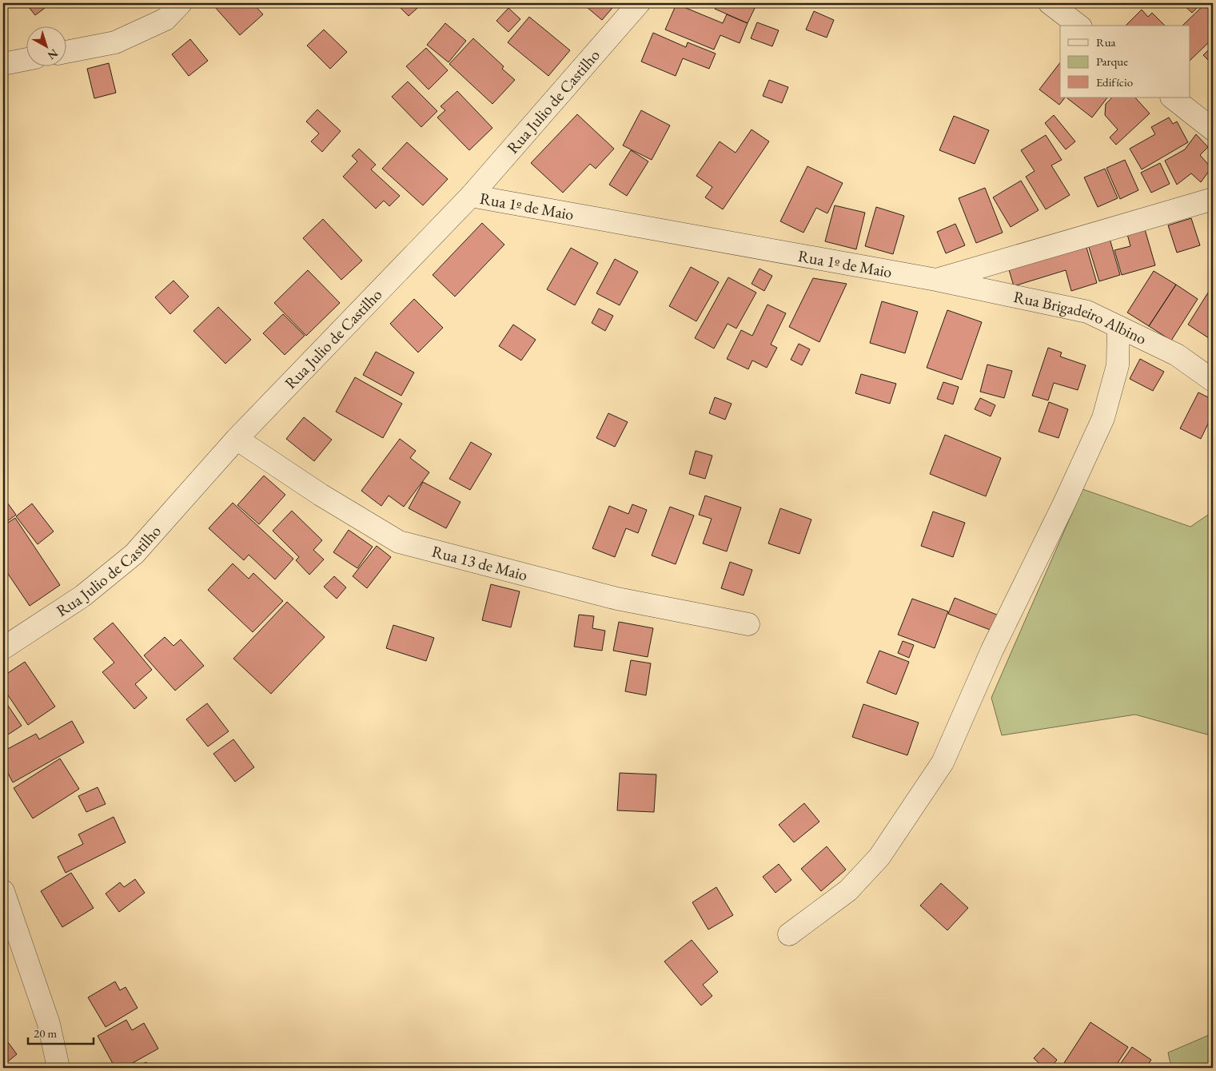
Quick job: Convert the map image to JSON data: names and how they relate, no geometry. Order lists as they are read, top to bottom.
{
  "streets": {
    "street": [
      "Rua Julio de Castilho",
      "Rua 1º de Maio",
      "Rua Brigadeiro Albino",
      "Rua 13 de Maio"
    ]
  },
  "crossings": [
    ["Rua Julio de Castilho", "Rua 1º de Maio"],
    ["Rua Julio de Castilho", "Rua 13 de Maio"],
    ["Rua 1º de Maio", "Rua Brigadeiro Albino"]
  ],
  "legend": ["Rua", "Parque", "Edifício"],
  "scale_bar": "20 m",
  "north": "bottom right"
}
